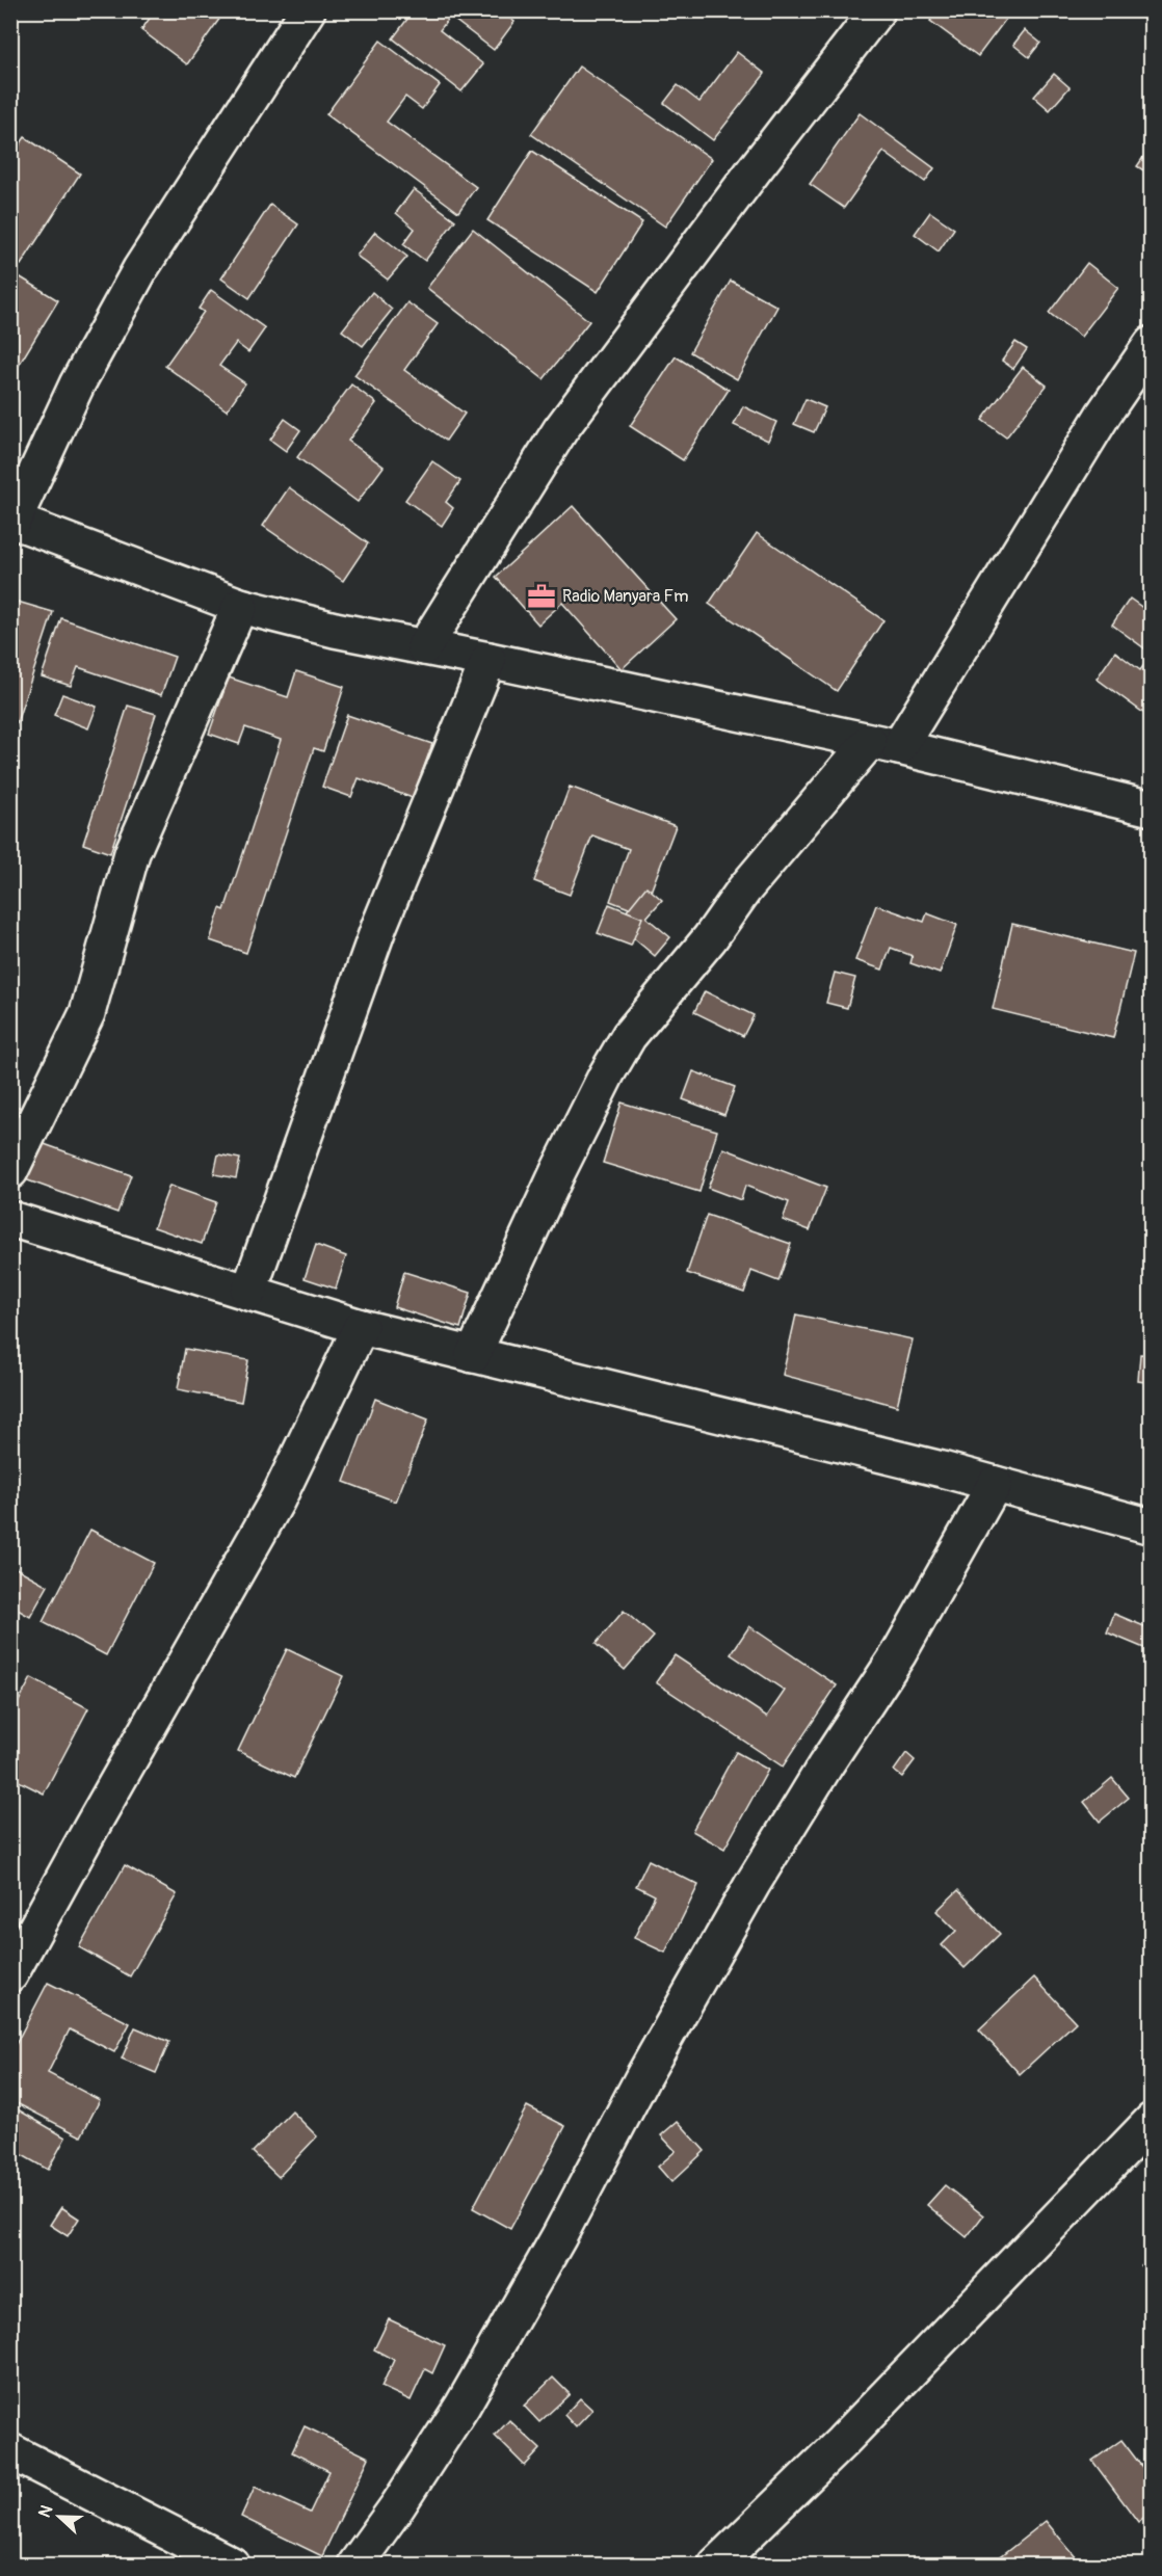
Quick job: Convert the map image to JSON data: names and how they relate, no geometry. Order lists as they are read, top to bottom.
{
  "places": {
    "office": ["Radio Manyara Fm"]
  },
  "north": "left"
}
